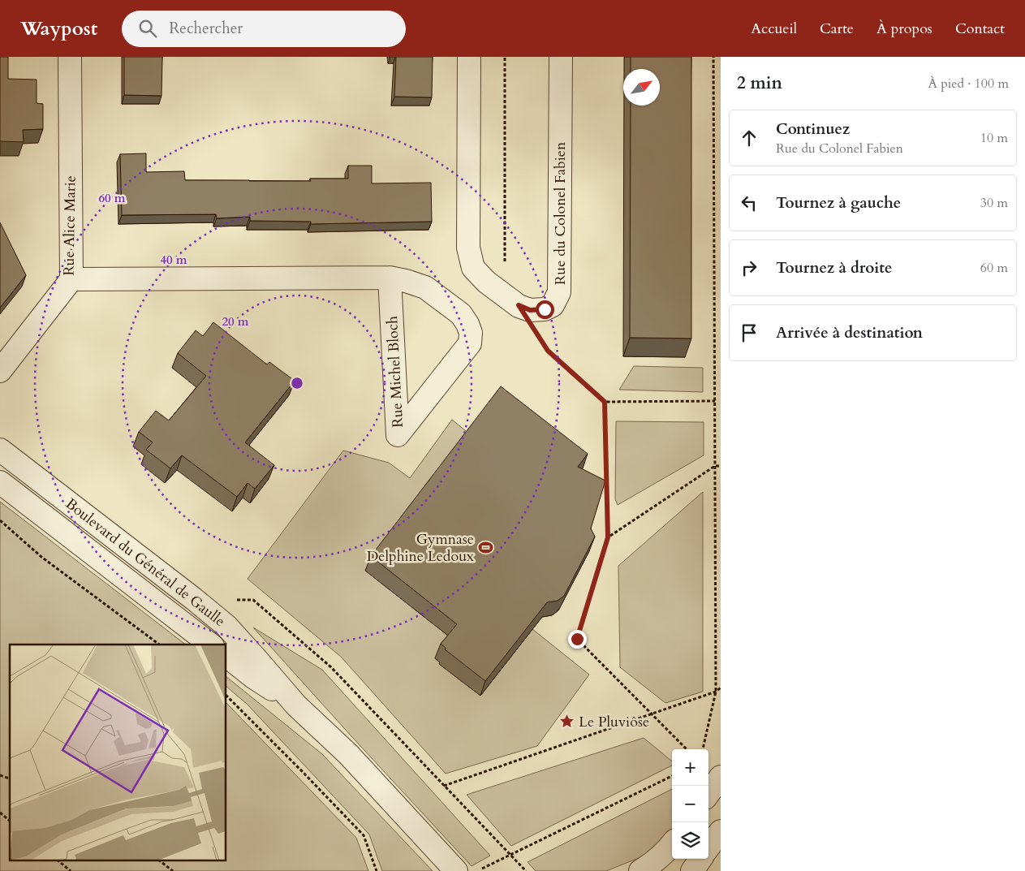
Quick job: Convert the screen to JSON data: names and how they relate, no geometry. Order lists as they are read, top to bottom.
{
  "streets": {
    "street": [
      "Rue du Colonel Fabien",
      "Rue Alice Marie",
      "Rue Michel Bloch",
      "Boulevard du Général de Gaulle"
    ]
  },
  "crossings": [
    ["Rue Alice Marie", "Rue Michel Bloch"]
  ],
  "places": {
    "sports": ["Gymnase Delphine Ledoux"],
    "place": ["Le Pluviôse"]
  },
  "north": "top right",
  "page": {
    "header": "Waypost",
    "search": "Rechercher",
    "nav": [
      "Accueil",
      "Carte",
      "À propos",
      "Contact"
    ],
    "heading": ["2 min", "À pied · 100 m"],
    "list": [
      ["Continuez", "Rue du Colonel Fabien", "10 m"],
      ["Tournez à gauche", "30 m"],
      ["Tournez à droite", "60 m"],
      "Arrivée à destination"
    ],
    "map_buttons": ["+", "−"]
  },
  "rings": ["60 m", "40 m", "20 m"]
}
